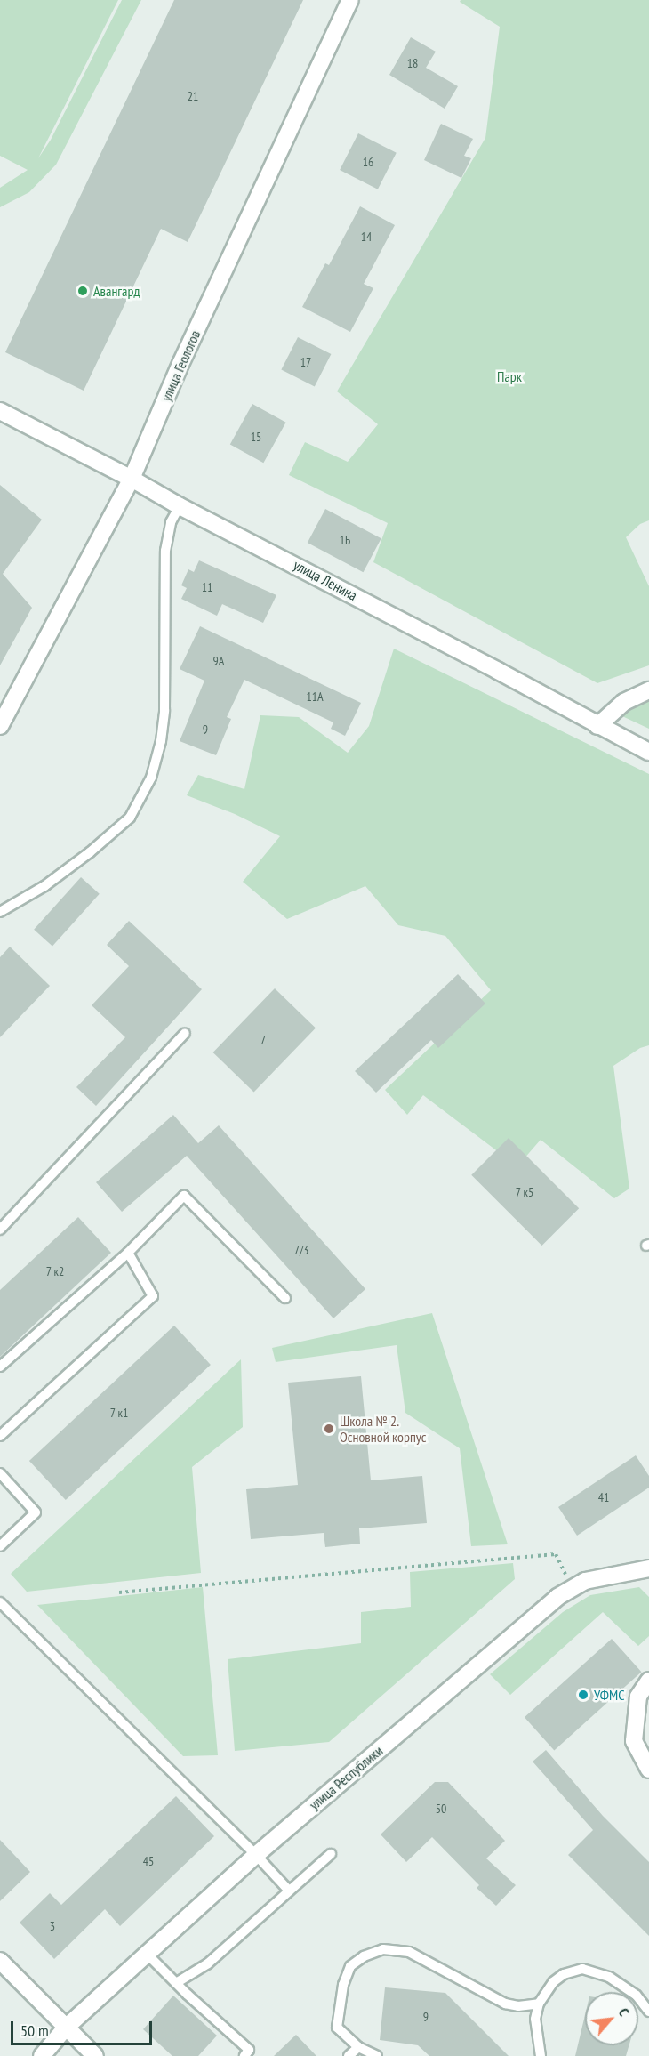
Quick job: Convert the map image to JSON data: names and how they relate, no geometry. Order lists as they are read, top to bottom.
{
  "streets": {
    "street": ["улица Геологов", "улица Ленина", "улица Республики"]
  },
  "crossings": [
    ["улица Геологов", "улица Ленина"]
  ],
  "parks": ["Парк"],
  "places": ["Авангард", "Школа № 2. Основной корпус", "УФМС"],
  "house_numbers": [
    "18",
    "21",
    "16",
    "14",
    "17",
    "15",
    "1Б",
    "11",
    "9А",
    "11А",
    "9",
    "7",
    "7 к5",
    "7/3",
    "7 к2",
    "7 к1",
    "41",
    "50",
    "45",
    "3",
    "9"
  ],
  "scale_bar": "50 m",
  "north": "top right"
}
